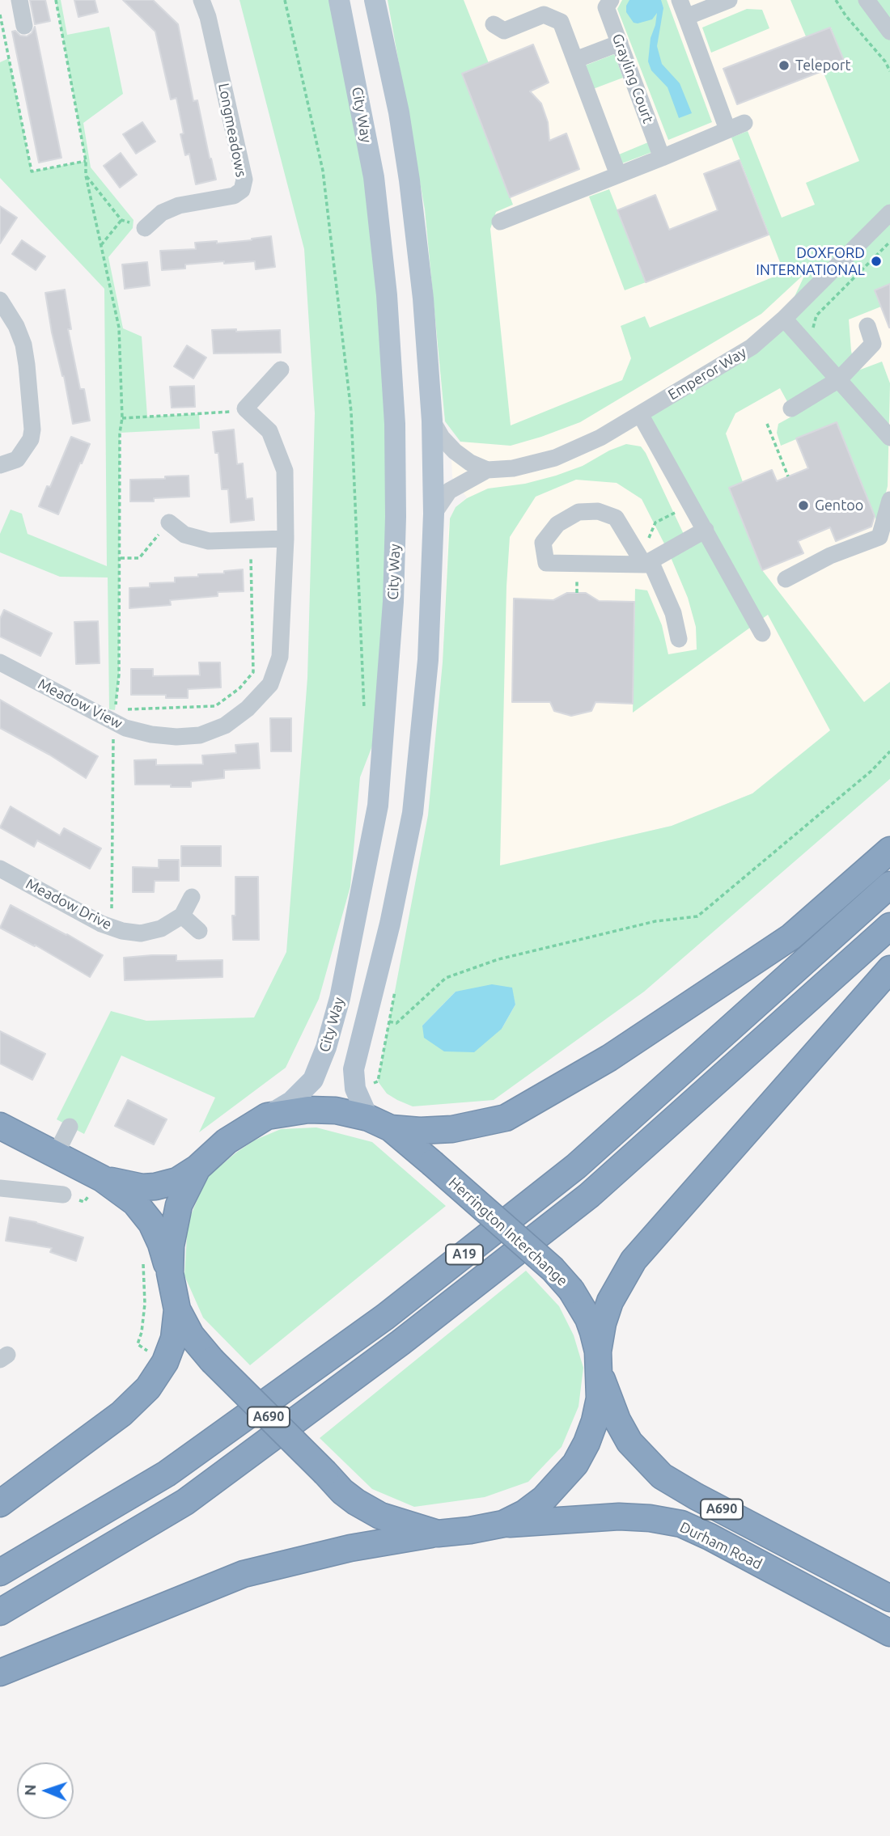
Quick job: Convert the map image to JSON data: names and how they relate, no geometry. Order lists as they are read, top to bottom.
{
  "streets": {
    "highway": [
      "Herrington Interchange",
      "A19",
      "A690",
      "Durham Road"
    ],
    "main road": ["City Way"],
    "street": [
      "Grayling Court",
      "Longmeadows",
      "Emperor Way",
      "Meadow View",
      "Meadow Drive"
    ]
  },
  "crossings": [
    ["City Way", "Herrington Interchange"],
    ["Herrington Interchange", "A690"],
    ["Herrington Interchange", "Durham Road"]
  ],
  "places": ["Teleport", "DOXFORD INTERNATIONAL", "Gentoo"],
  "north": "left"
}
